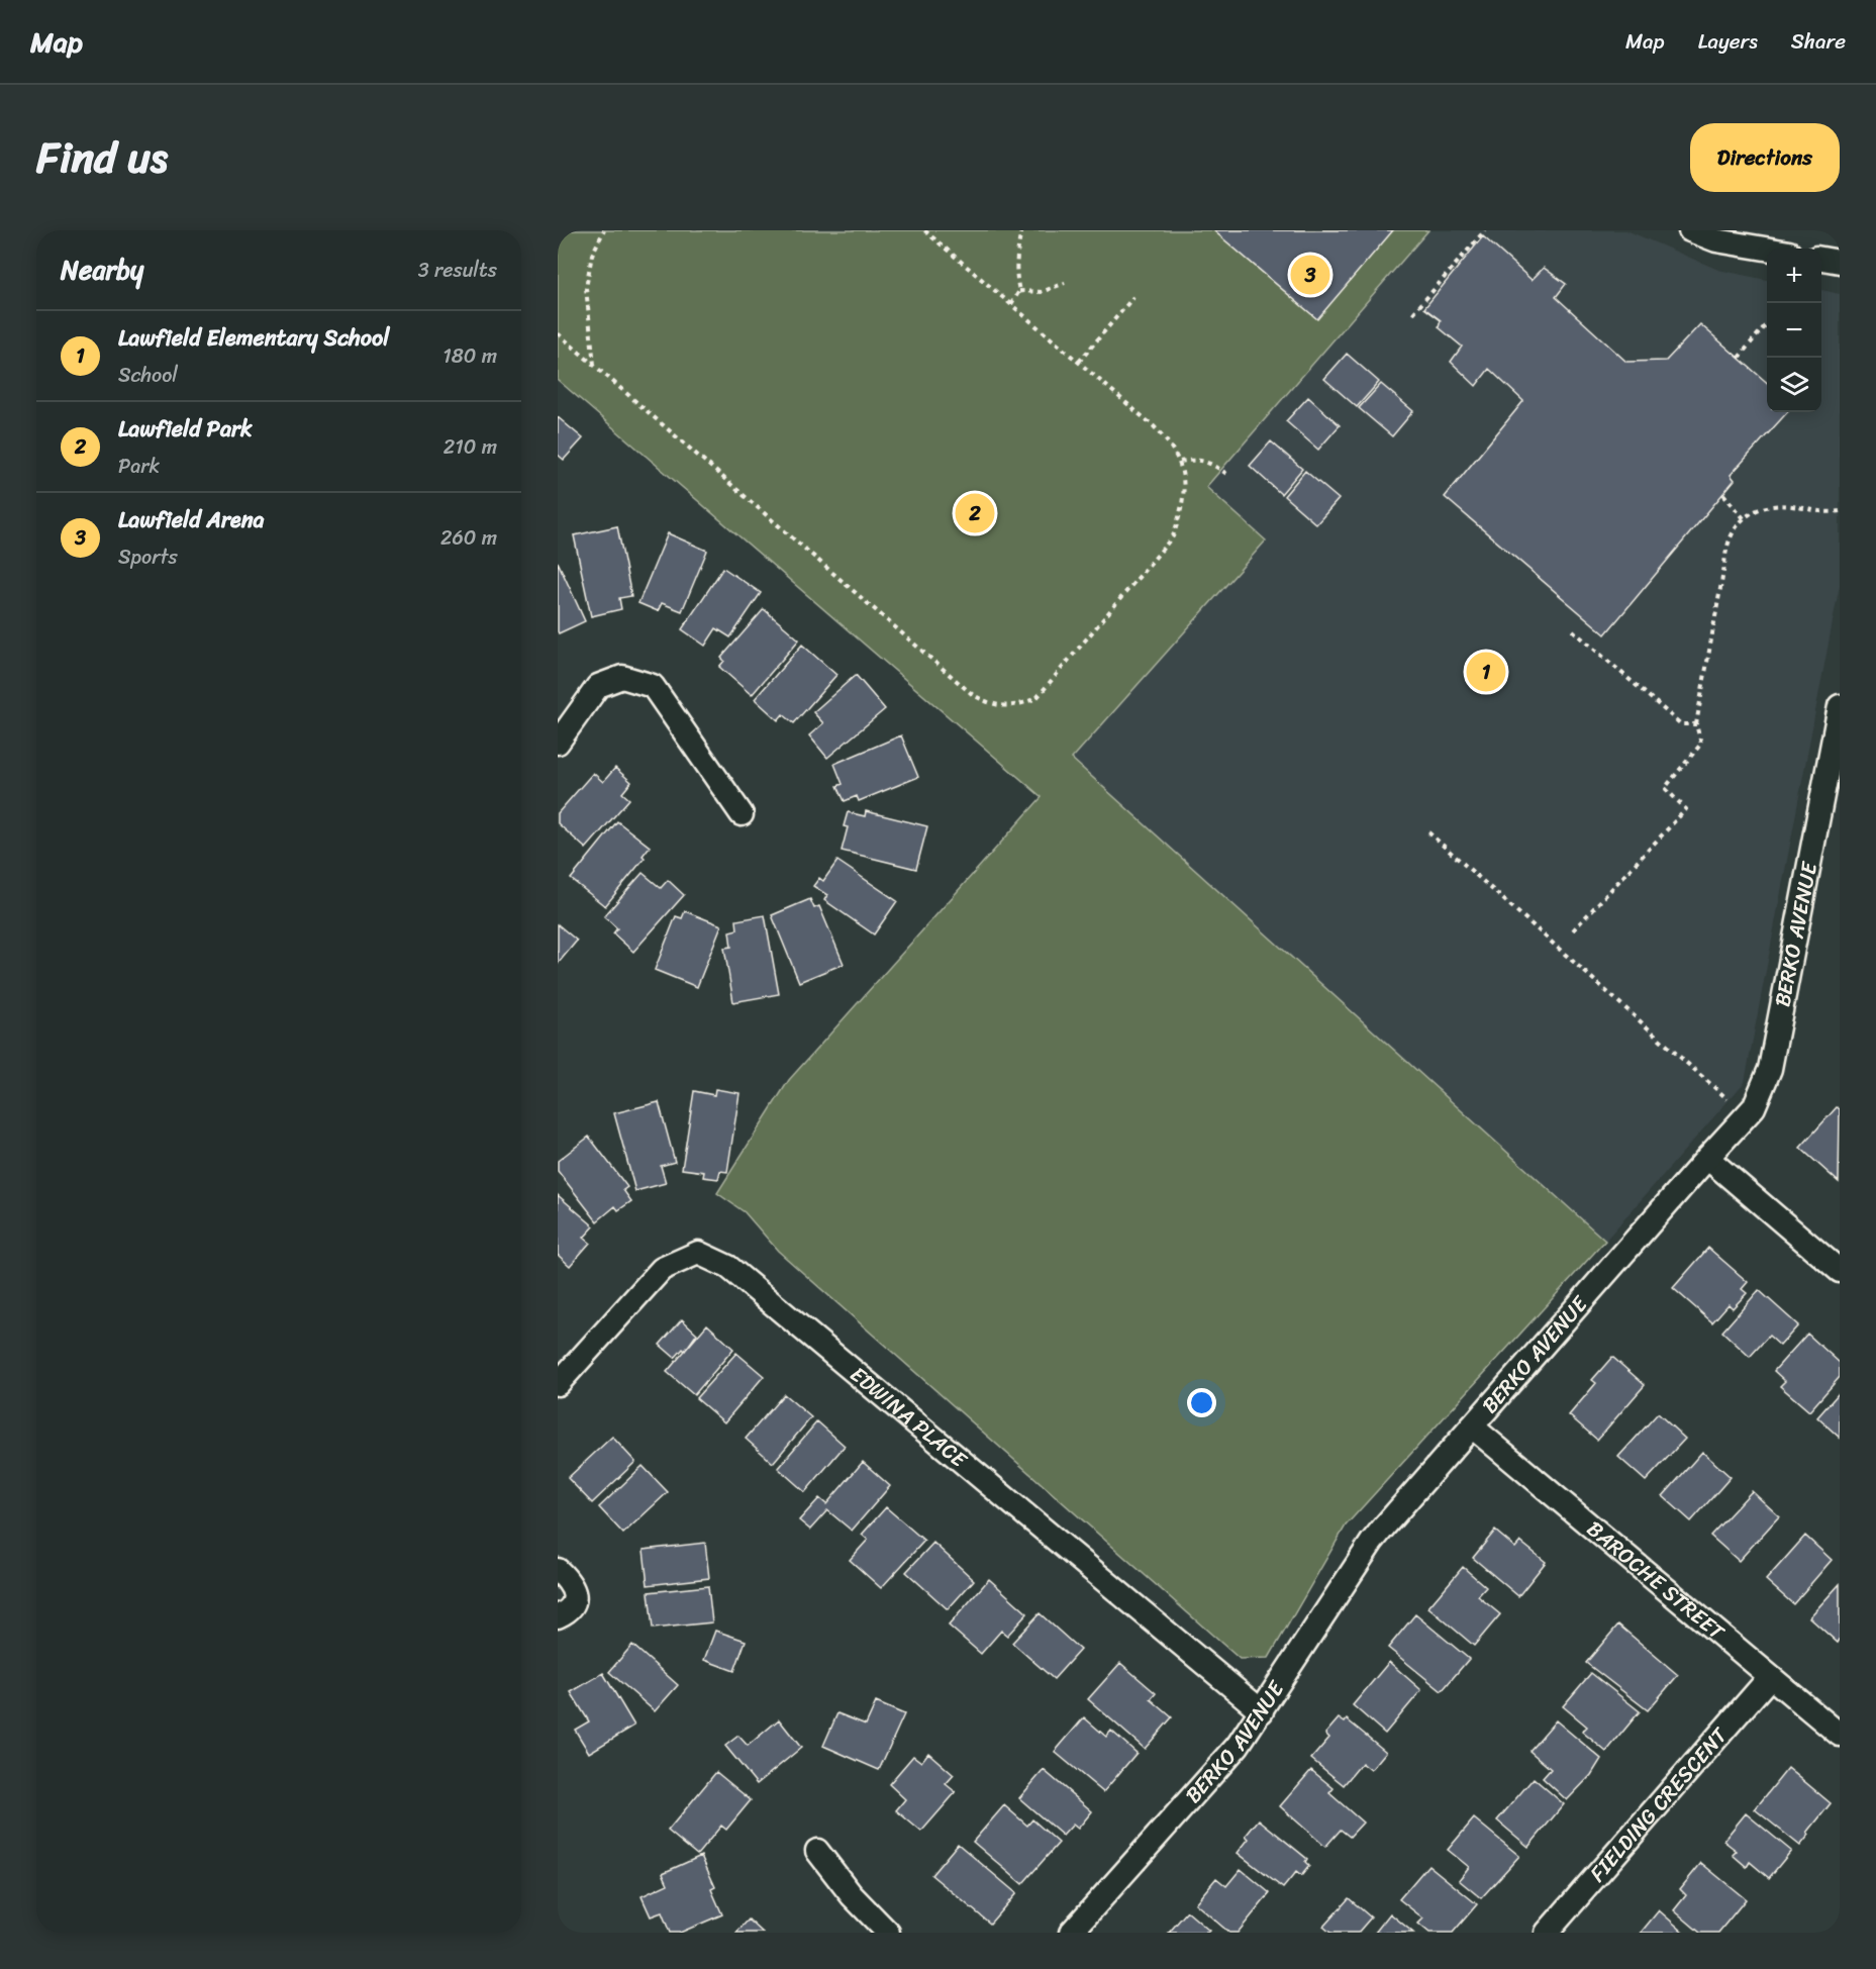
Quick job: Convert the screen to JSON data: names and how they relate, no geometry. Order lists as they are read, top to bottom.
{
  "streets": {
    "street": [
      "BERKO AVENUE",
      "EDWINA PLACE",
      "BAROCHE STREET",
      "FIELDING CRESCENT"
    ]
  },
  "crossings": [
    ["BERKO AVENUE", "EDWINA PLACE"],
    ["BERKO AVENUE", "BAROCHE STREET"],
    ["BAROCHE STREET", "FIELDING CRESCENT"]
  ],
  "page": {
    "header": "Map",
    "nav": ["Map", "Layers", "Share"],
    "title": "Find us",
    "buttons": "Directions",
    "heading": ["Nearby", "3 results"],
    "map_buttons": ["+", "−"],
    "pins": ["3", "2", "1"],
    "list": [
      {
        "mark": "1",
        "name": "Lawfield Elementary School",
        "note": "School",
        "value": "180 m"
      },
      {
        "mark": "2",
        "name": "Lawfield Park",
        "note": "Park",
        "value": "210 m"
      },
      {
        "mark": "3",
        "name": "Lawfield Arena",
        "note": "Sports",
        "value": "260 m"
      }
    ]
  }
}
